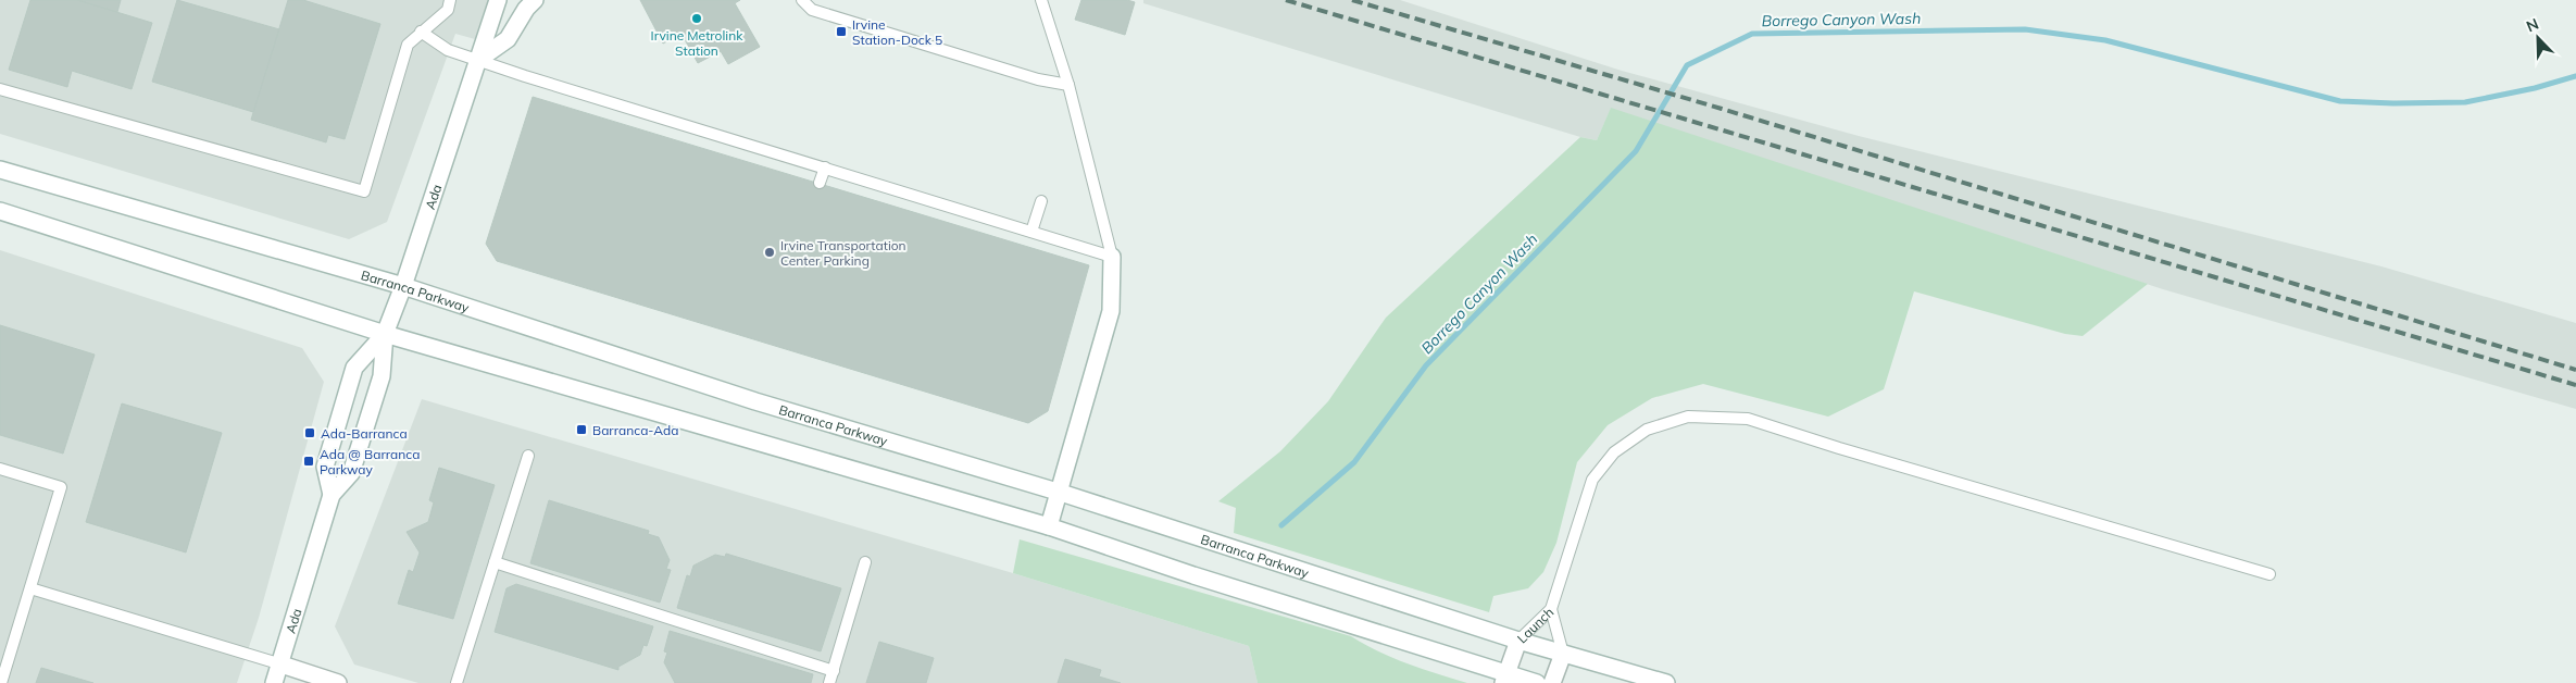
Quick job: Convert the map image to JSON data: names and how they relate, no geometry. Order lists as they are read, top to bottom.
{
  "streets": {
    "main road": ["Ada", "Barranca Parkway", "Launch"]
  },
  "crossings": [
    ["Ada", "Barranca Parkway"],
    ["Barranca Parkway", "Launch"]
  ],
  "water": ["Borrego Canyon Wash"],
  "places": {
    "other": ["Irvine Metrolink Station", "Irvine Transportation Center Parking"],
    "transit": [
      "Irvine Station-Dock 5",
      "Barranca-Ada",
      "Ada-Barranca",
      "Ada @ Barranca Parkway"
    ]
  },
  "north": "top left"
}
